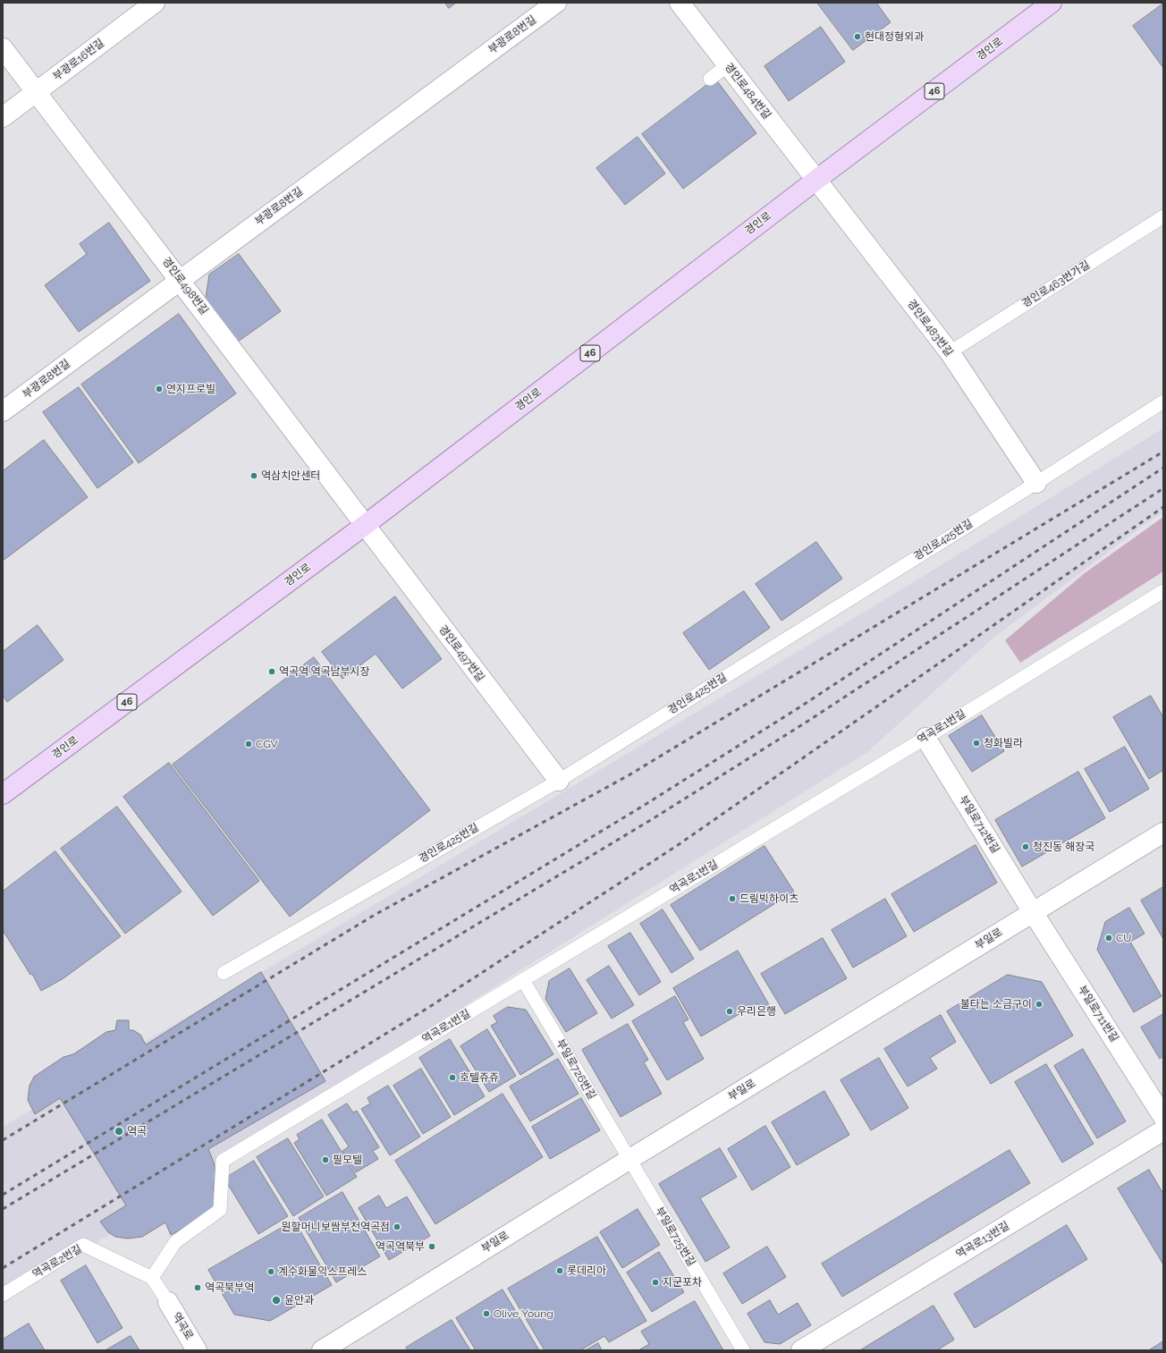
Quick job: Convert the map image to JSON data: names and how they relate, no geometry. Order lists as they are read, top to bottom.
{
  "streets": {
    "main road": ["경인로", "46"],
    "street": [
      "부광로8번길",
      "부광로16번길",
      "경인로484번길",
      "경인로498번길",
      "경인로483번길",
      "경인로497번길",
      "부일로712번길",
      "부일로",
      "부일로711번길",
      "역곡로13번길",
      "역곡로"
    ],
    "lane": [
      "경인로463번가길",
      "경인로425번길",
      "역곡로1번길",
      "부일로726번길",
      "부일로725번길",
      "역곡로2번길"
    ]
  },
  "crossings": [
    ["부광로8번길", "경인로498번길"],
    ["경인로", "경인로484번길"],
    ["경인로", "경인로498번길"],
    ["경인로", "경인로483번길"],
    ["경인로", "경인로497번길"],
    ["부광로16번길", "경인로498번길"],
    ["경인로484번길", "경인로483번길"],
    ["경인로463번가길", "경인로483번길"],
    ["경인로498번길", "경인로497번길"],
    ["경인로483번길", "경인로425번길"],
    ["경인로425번길", "경인로497번길"],
    ["역곡로1번길", "부일로712번길"],
    ["역곡로1번길", "부일로726번길"],
    ["역곡로1번길", "역곡로2번길"],
    ["부일로712번길", "부일로"],
    ["부일로712번길", "부일로711번길"],
    ["부일로", "부일로711번길"],
    ["부일로", "부일로726번길"],
    ["부일로", "부일로725번길"],
    ["부일로726번길", "부일로725번길"]
  ],
  "places": [
    "현대정형외과",
    "연지프로빌",
    "역삼치안센터",
    "역곡역.역곡남부시장",
    "청화빌라",
    "CGV",
    "청진동 해장국",
    "드림빅하이츠",
    "CU",
    "불타는 소금구이",
    "우리은행",
    "호텔쥬쥬",
    "역곡",
    "필모텔",
    "원할머니보쌈부천역곡점",
    "역곡역북부",
    "롯데리아",
    "계수화물익스프레스",
    "지군포차",
    "역곡북부역",
    "윤안과",
    "Olive Young"
  ]
}
